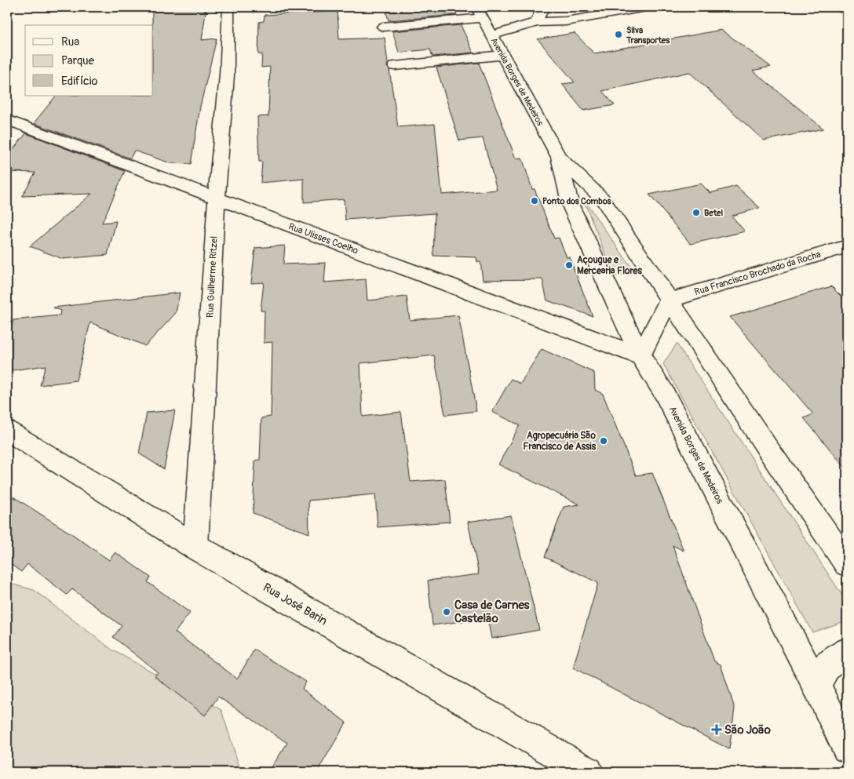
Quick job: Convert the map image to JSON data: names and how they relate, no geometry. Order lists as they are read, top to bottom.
{
  "streets": {
    "street": [
      "Avenida Borges de Medeiros",
      "Rua Ulisses Coelho",
      "Rua Francisco Brochado da Rocha",
      "Rua Guilherme Ritzel",
      "Rua José Barin"
    ]
  },
  "crossings": [
    ["Avenida Borges de Medeiros", "Rua Ulisses Coelho"],
    ["Avenida Borges de Medeiros", "Rua Francisco Brochado da Rocha"],
    ["Rua Ulisses Coelho", "Rua Guilherme Ritzel"],
    ["Rua Guilherme Ritzel", "Rua José Barin"]
  ],
  "places": {
    "other": [
      "Silva Transportes",
      "Ponto dos Combos",
      "Betel",
      "Açougue e Mercearia Flores",
      "Agropecuária São Francisco de Assis",
      "Casa de Carnes Castelão"
    ],
    "health": ["São João"]
  },
  "legend": ["Rua", "Parque", "Edifício"]
}
